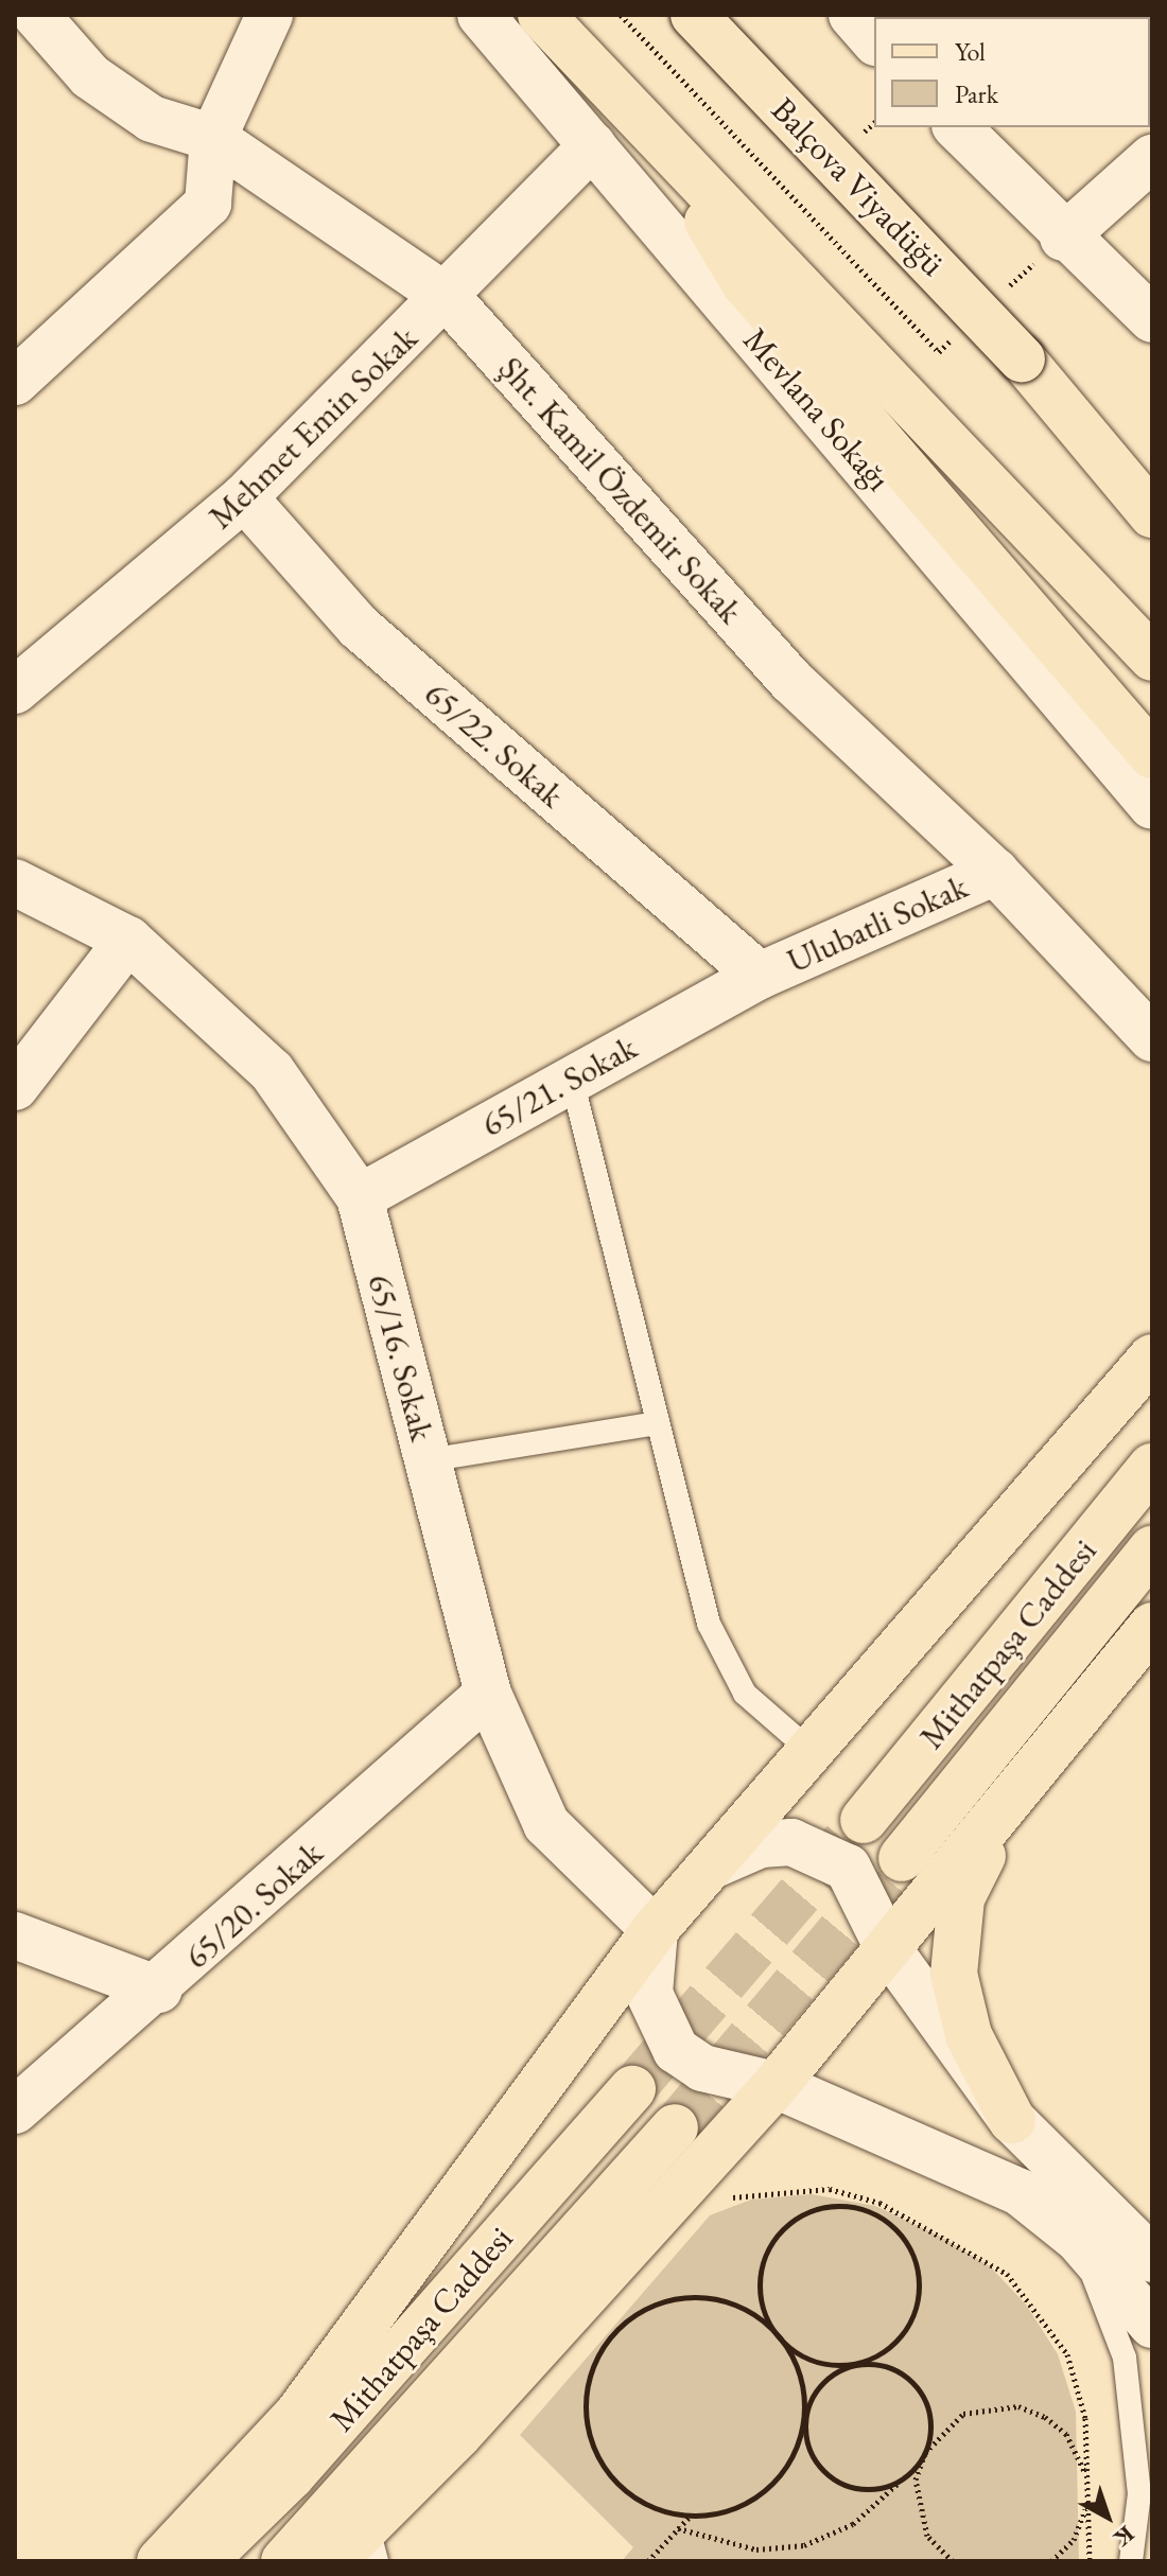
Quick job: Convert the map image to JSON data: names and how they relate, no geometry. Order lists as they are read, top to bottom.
{
  "streets": {
    "main road": ["Balçova Viyadüğü", "Mithatpaşa Caddesi"],
    "street": [
      "Mevlana Sokağı",
      "Mehmet Emin Sokak",
      "Şht. Kamil Özdemir Sokak",
      "65/22. Sokak",
      "Ulubatli Sokak",
      "65/21. Sokak",
      "65/16. Sokak",
      "65/20. Sokak"
    ]
  },
  "crossings": [
    ["Mevlana Sokağı", "Mehmet Emin Sokak"],
    ["Mehmet Emin Sokak", "Şht. Kamil Özdemir Sokak"],
    ["Mehmet Emin Sokak", "65/22. Sokak"],
    ["Şht. Kamil Özdemir Sokak", "Ulubatli Sokak"],
    ["65/22. Sokak", "Ulubatli Sokak"],
    ["65/22. Sokak", "65/21. Sokak"],
    ["Ulubatli Sokak", "65/21. Sokak"],
    ["65/21. Sokak", "65/16. Sokak"],
    ["65/16. Sokak", "65/20. Sokak"]
  ],
  "legend": ["Yol", "Park"],
  "north": "bottom right"
}
